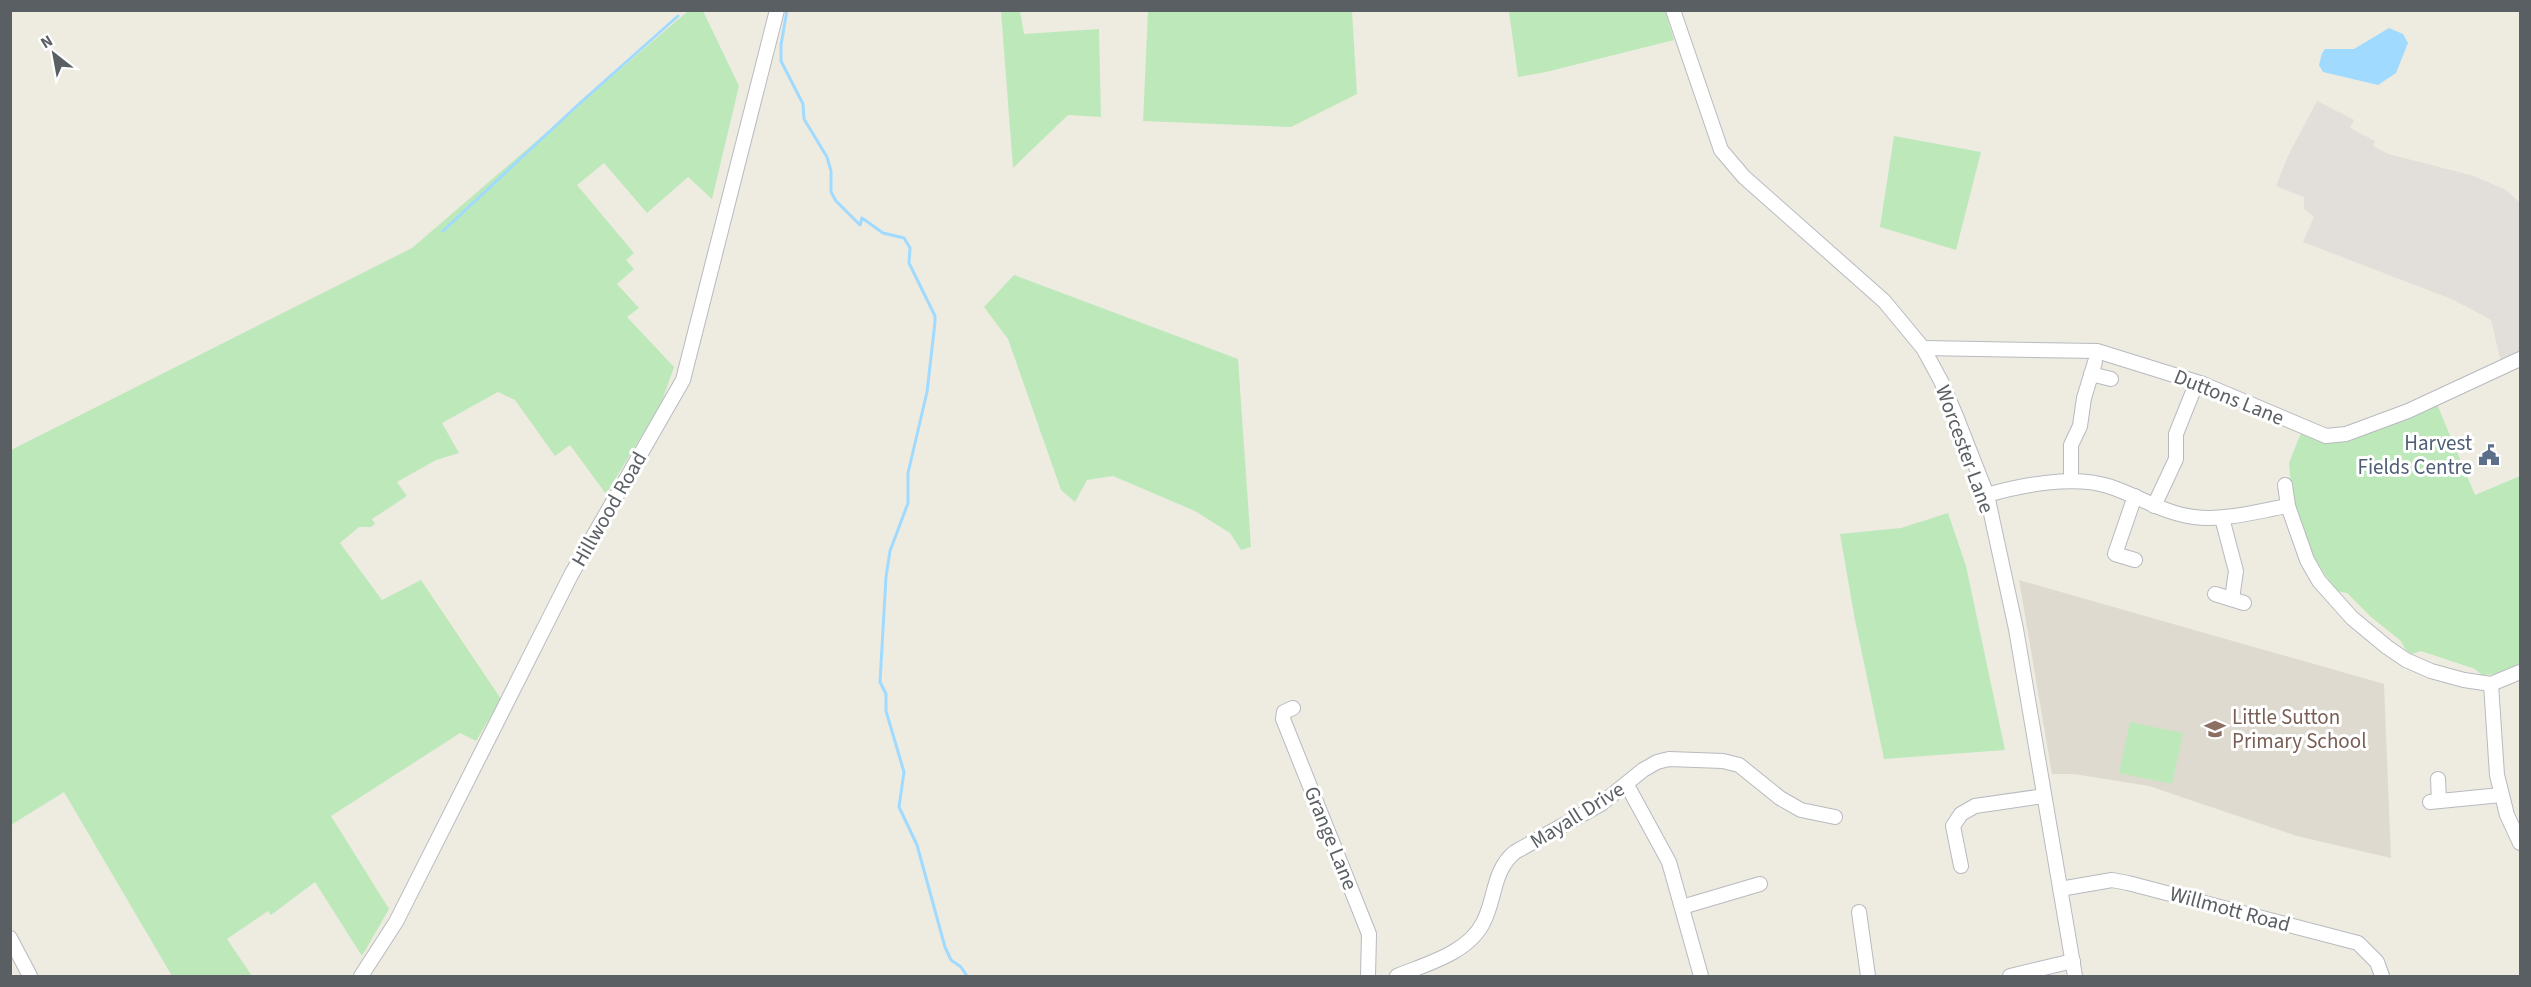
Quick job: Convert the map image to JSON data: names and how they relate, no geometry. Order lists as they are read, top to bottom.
{
  "streets": {
    "street": [
      "Duttons Lane",
      "Worcester Lane",
      "Hillwood Road",
      "Mayall Drive",
      "Grange Lane",
      "Willmott Road"
    ]
  },
  "crossings": [
    ["Duttons Lane", "Worcester Lane"],
    ["Worcester Lane", "Willmott Road"]
  ],
  "places": {
    "public building": ["Harvest Fields Centre"],
    "school or university": ["Little Sutton Primary School"]
  },
  "north": "top left"
}
